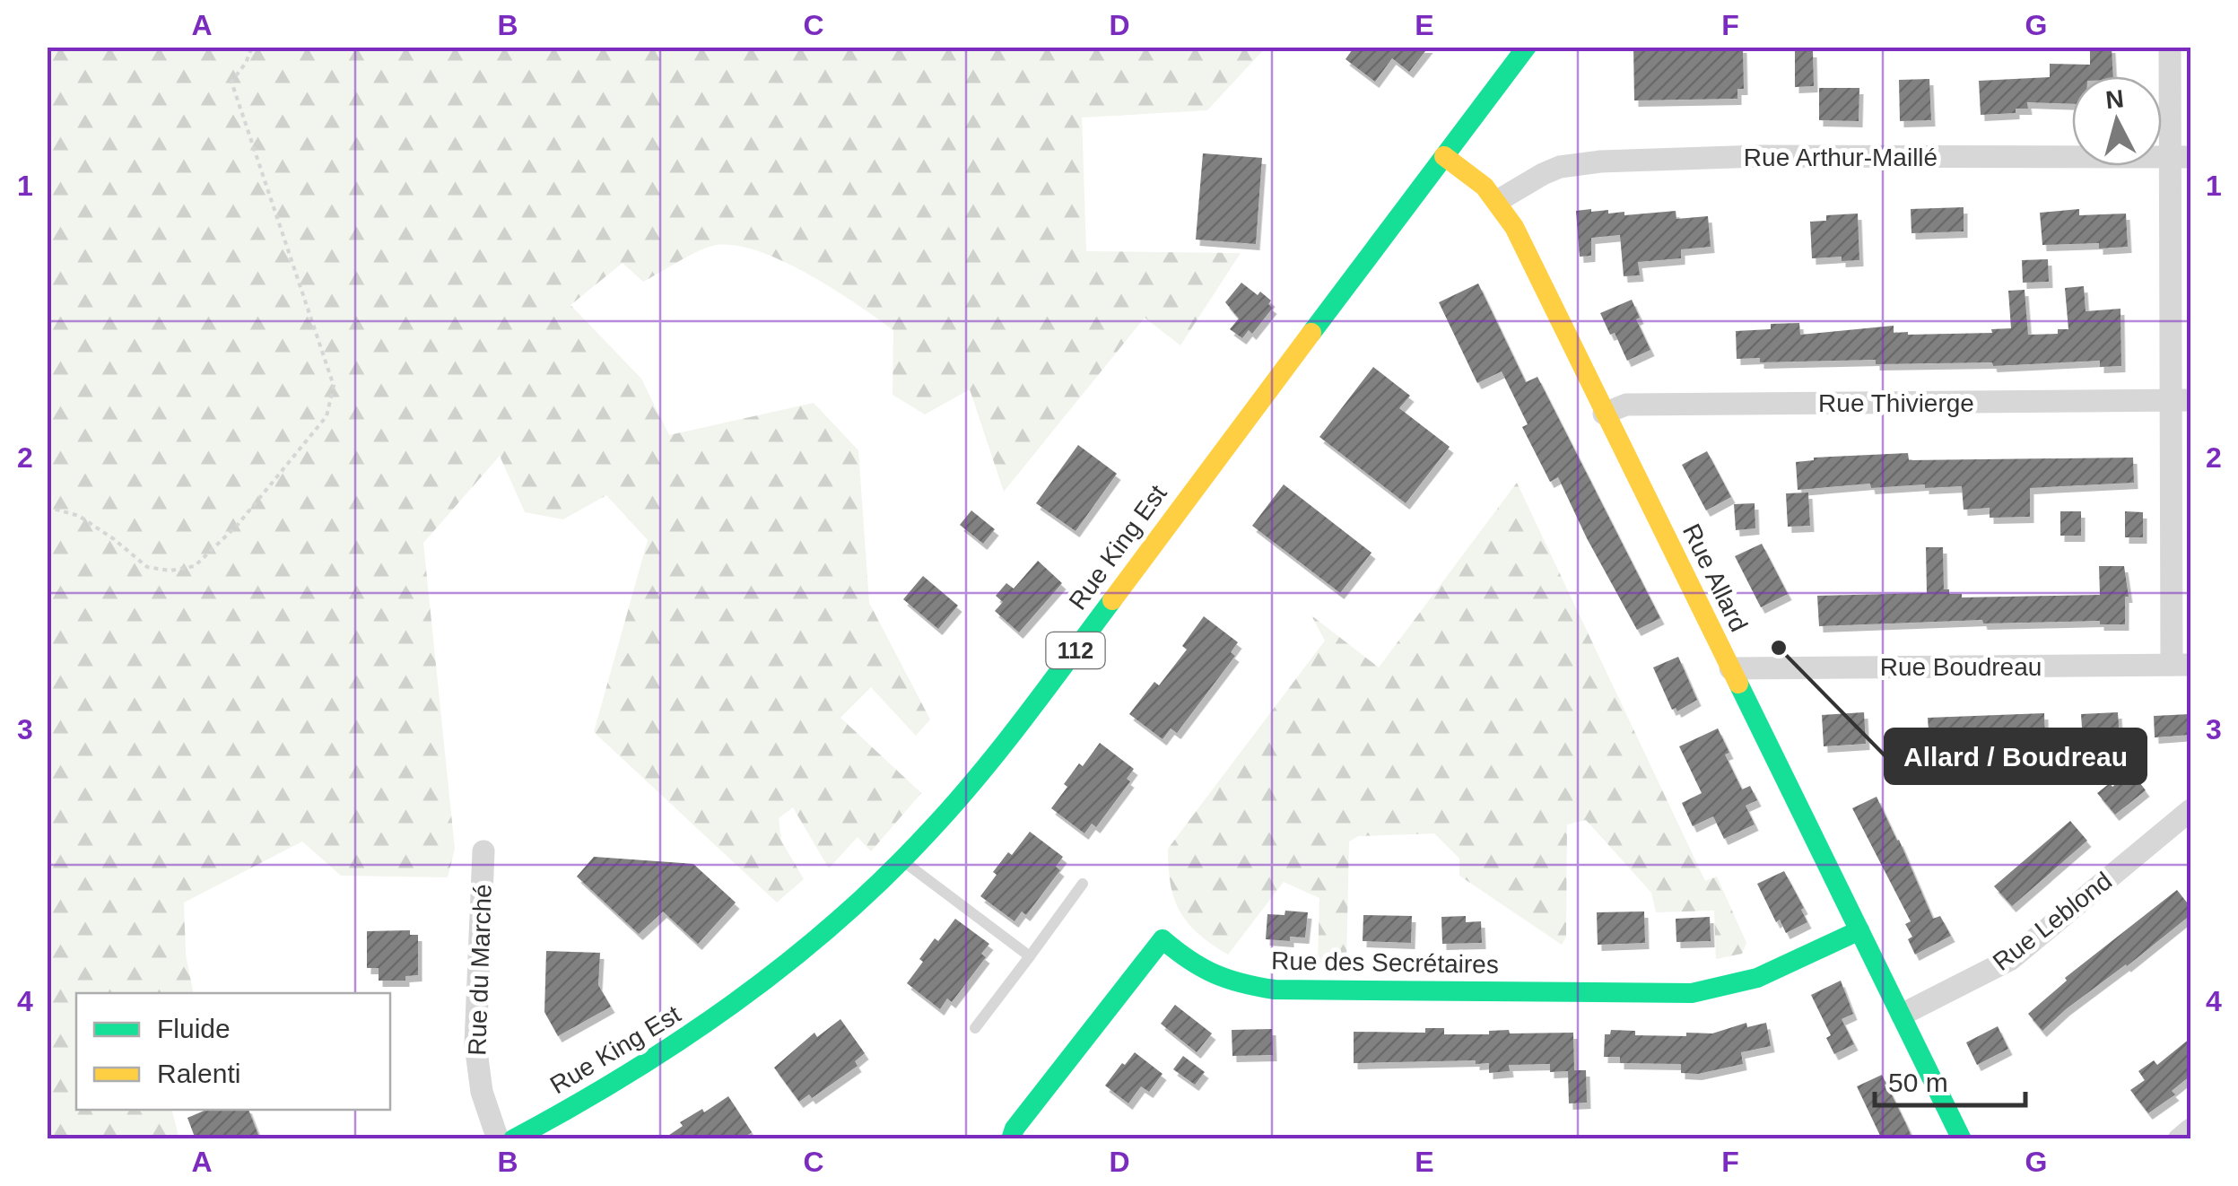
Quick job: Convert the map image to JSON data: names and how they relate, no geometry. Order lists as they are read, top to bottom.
{
  "streets": {
    "street": [
      "Rue Arthur-Maillé",
      "Rue Thivierge",
      "Rue King Est",
      "Rue Allard",
      "112",
      "Rue Boudreau",
      "Rue Leblond",
      "Rue des Secrétaires",
      "Rue du Marché"
    ]
  },
  "crossings": [
    ["Rue Arthur-Maillé", "Rue Allard"],
    ["Rue Thivierge", "Rue Allard"],
    ["Rue King Est", "Rue Allard"],
    ["Rue Allard", "Rue Boudreau"],
    ["Rue Allard", "Rue Leblond"],
    ["Rue Allard", "Rue des Secrétaires"]
  ],
  "places": ["Allard / Boudreau"],
  "legend": ["Fluide", "Ralenti"],
  "scale_bar": "50 m",
  "north": "top",
  "grid": {
    "columns": [
      "A",
      "B",
      "C",
      "D",
      "E",
      "F",
      "G"
    ],
    "rows": [
      "1",
      "2",
      "3",
      "4"
    ]
  }
}
